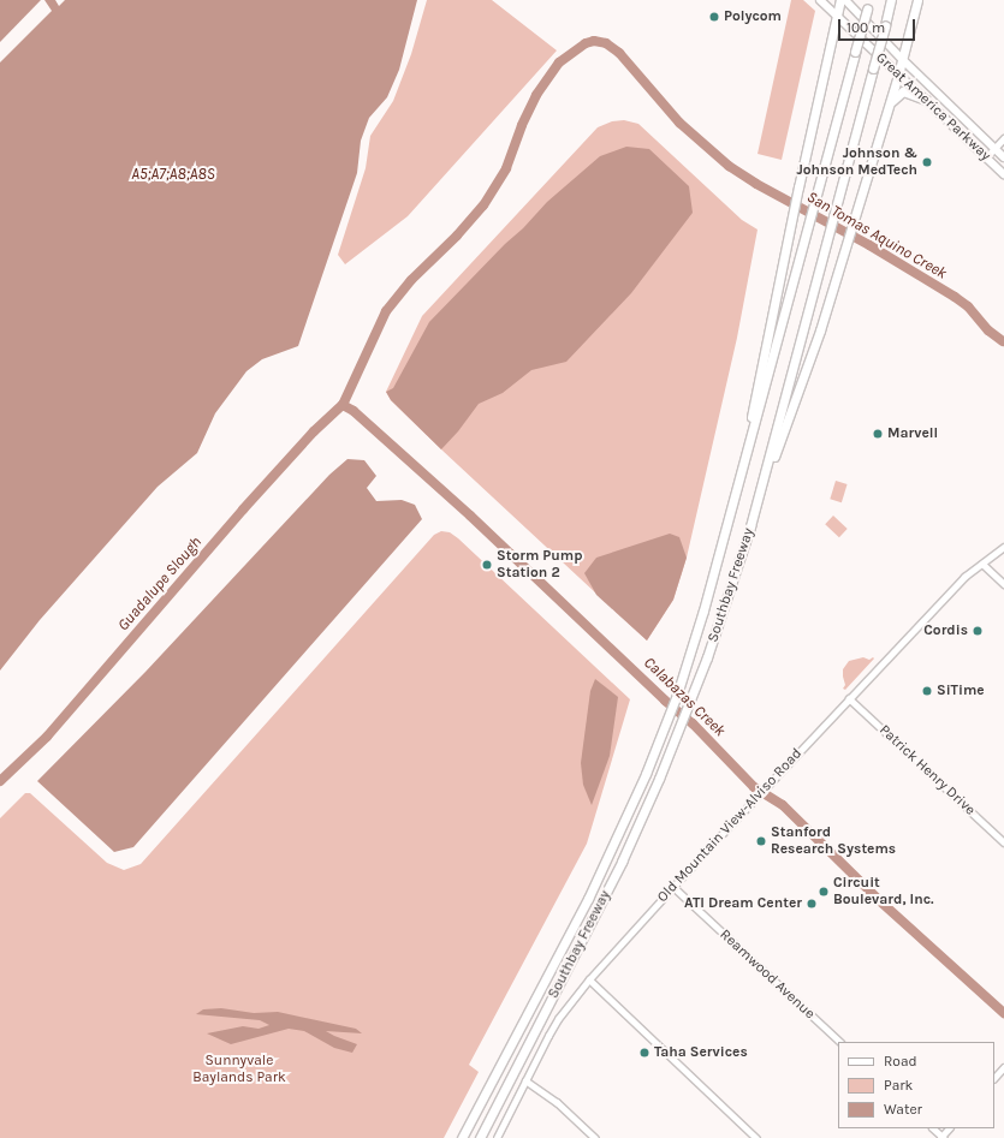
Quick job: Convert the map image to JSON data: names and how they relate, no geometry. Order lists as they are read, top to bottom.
{
  "streets": {
    "highway": ["Southbay Freeway"],
    "main road": ["Great America Parkway"],
    "street": ["Patrick Henry Drive", "Old Mountain View-Alviso Road", "Reamwood Avenue"]
  },
  "crossings": [
    ["Patrick Henry Drive", "Old Mountain View-Alviso Road"],
    ["Old Mountain View-Alviso Road", "Reamwood Avenue"]
  ],
  "water": [
    "A5;A7;A8;A8S",
    "San Tomas Aquino Creek",
    "Guadalupe Slough",
    "Calabazas Creek"
  ],
  "parks": ["Sunnyvale Baylands Park"],
  "places": [
    "Polycom",
    "Johnson & Johnson MedTech",
    "Marvell",
    "Storm Pump Station 2",
    "Cordis",
    "SiTime",
    "Stanford Research Systems",
    "Circuit Boulevard, Inc.",
    "ATI Dream Center",
    "Taha Services"
  ],
  "legend": ["Road", "Park", "Water"],
  "scale_bar": "100 m"
}
